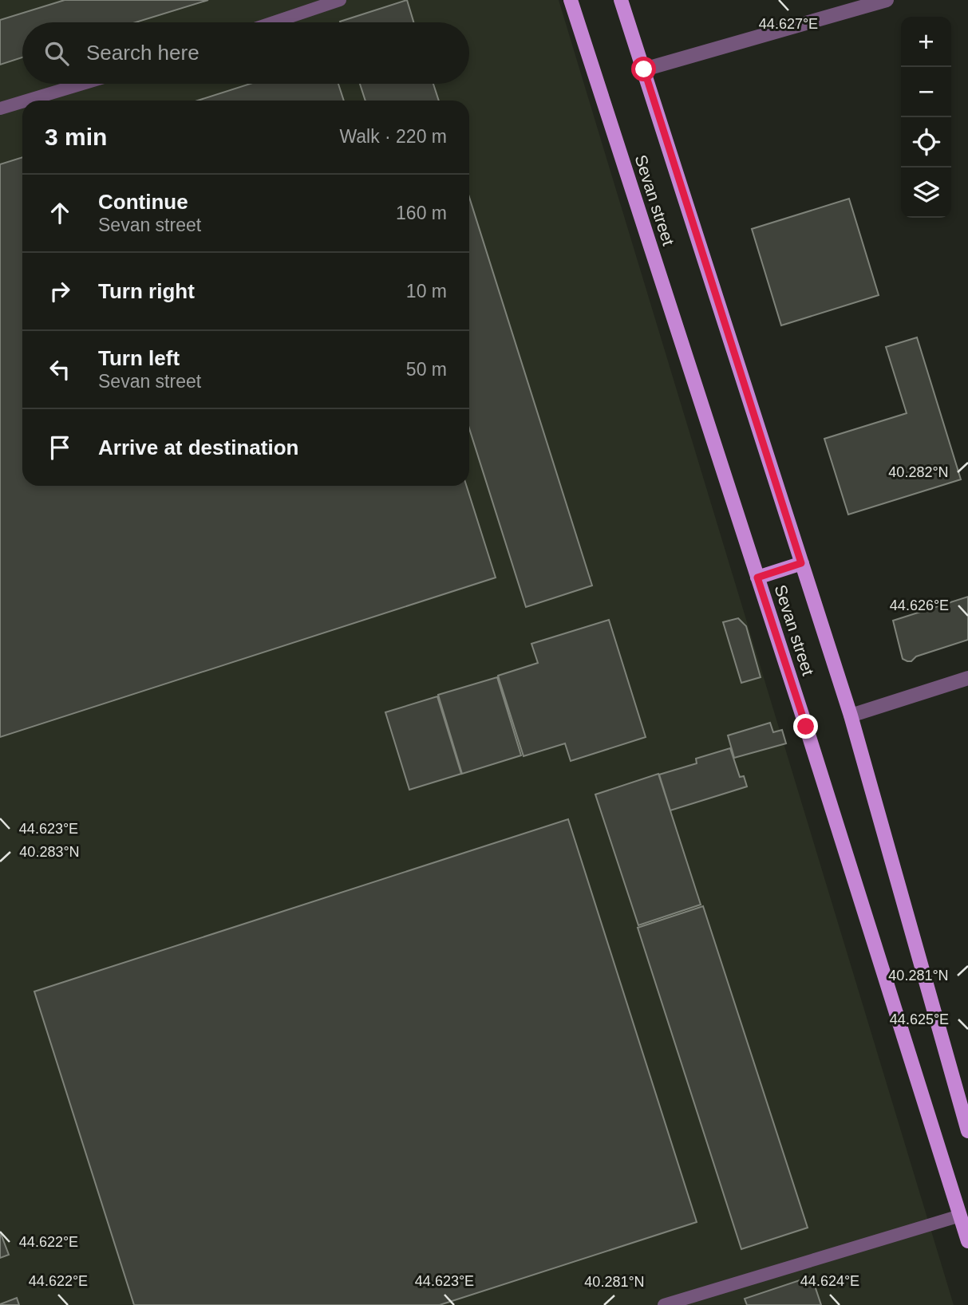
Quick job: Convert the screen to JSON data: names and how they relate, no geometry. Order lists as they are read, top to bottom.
{
  "streets": {
    "main road": ["Sevan street"]
  },
  "page": {
    "map_buttons": ["+", "−"],
    "search": "Search here",
    "heading": ["3 min", "Walk · 220 m"],
    "list": [
      ["Continue", "Sevan street", "160 m"],
      ["Turn right", "10 m"],
      ["Turn left", "Sevan street", "50 m"],
      "Arrive at destination"
    ]
  },
  "coordinates": [
    "44.627°E",
    "40.282°N",
    "44.626°E",
    "44.623°E",
    "40.283°N",
    "40.281°N",
    "44.625°E",
    "44.622°E",
    "44.624°E"
  ]
}
